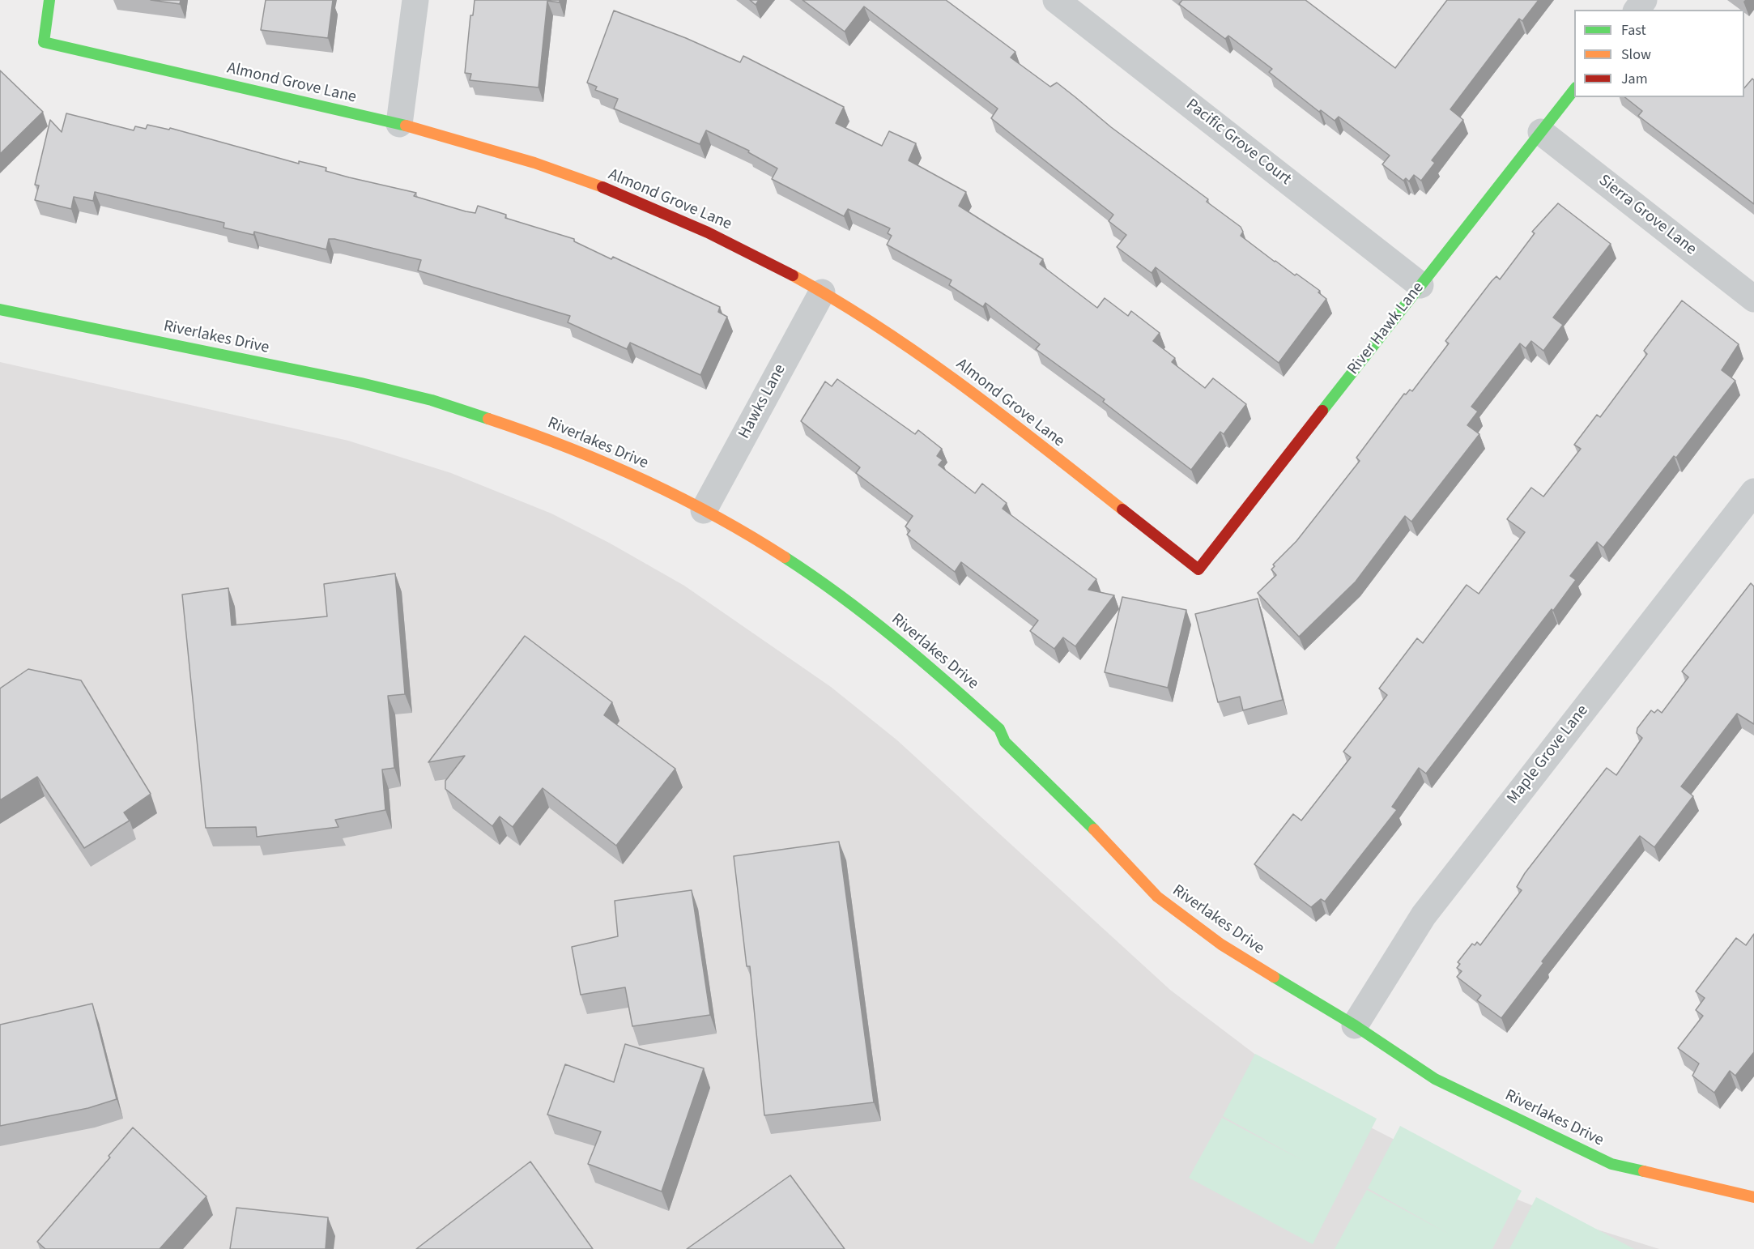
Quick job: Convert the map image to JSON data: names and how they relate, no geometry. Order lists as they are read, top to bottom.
{
  "streets": {
    "main road": ["Almond Grove Lane", "River Hawk Lane", "Riverlakes Drive"],
    "street": [
      "Pacific Grove Court",
      "Sierra Grove Lane",
      "Hawks Lane",
      "Maple Grove Lane"
    ]
  },
  "crossings": [
    ["Almond Grove Lane", "River Hawk Lane"],
    ["Almond Grove Lane", "Hawks Lane"],
    ["Pacific Grove Court", "River Hawk Lane"],
    ["Sierra Grove Lane", "River Hawk Lane"],
    ["Riverlakes Drive", "Hawks Lane"],
    ["Riverlakes Drive", "Maple Grove Lane"]
  ],
  "legend": ["Fast", "Slow", "Jam"]
}
